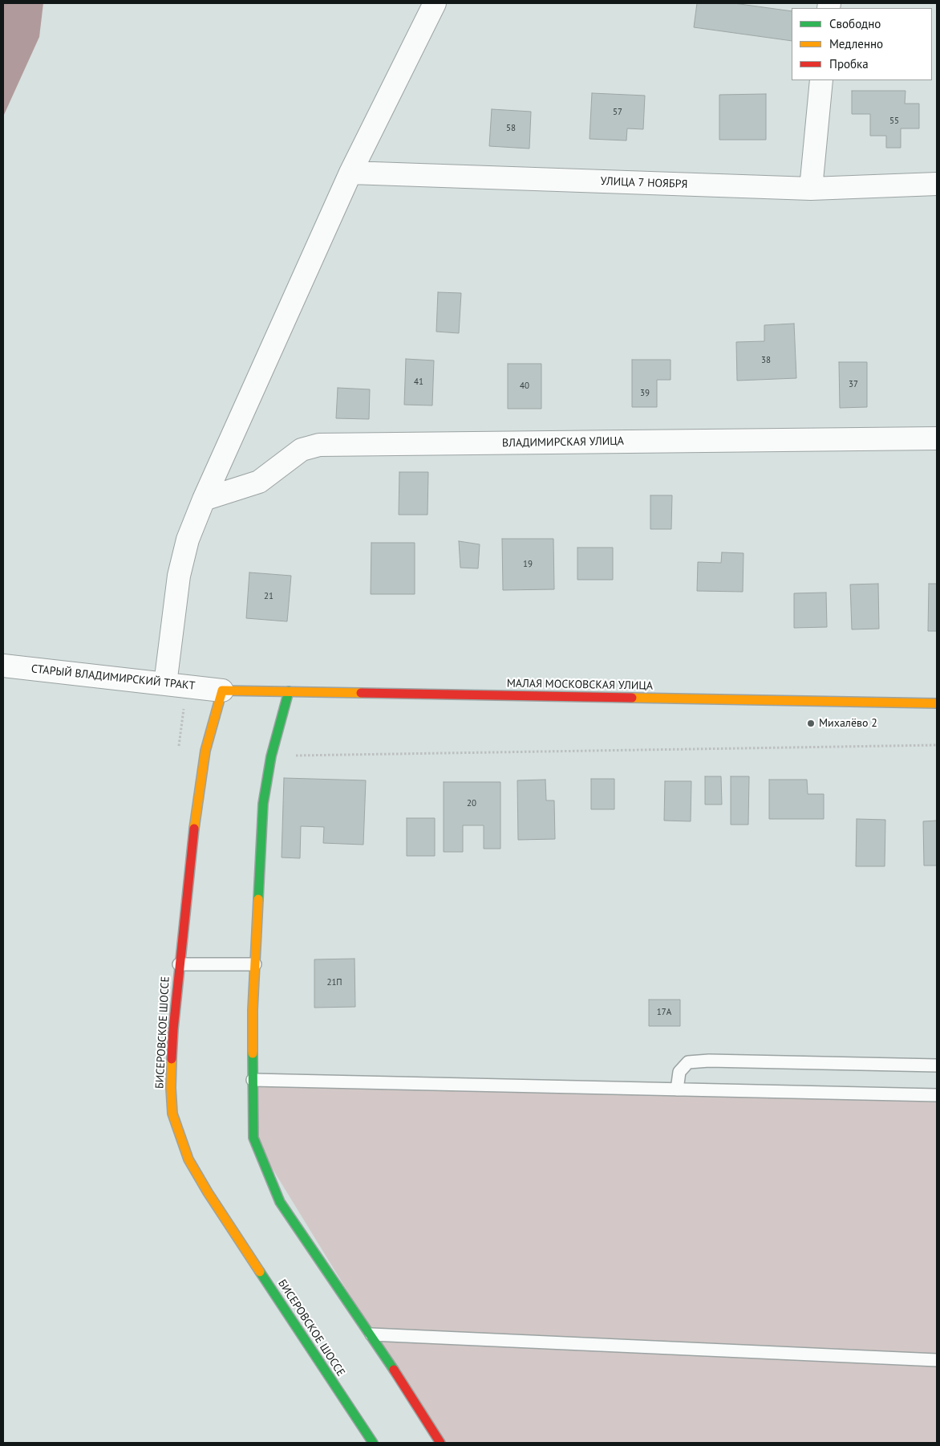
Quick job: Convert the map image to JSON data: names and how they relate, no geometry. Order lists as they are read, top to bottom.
{
  "streets": {
    "main road": ["МАЛАЯ МОСКОВСКАЯ УЛИЦА", "БИСЕРОВСКОЕ ШОССЕ"],
    "street": ["УЛИЦА 7 НОЯБРЯ", "ВЛАДИМИРСКАЯ УЛИЦА", "СТАРЫЙ ВЛАДИМИРСКИЙ ТРАКТ"]
  },
  "crossings": [
    ["СТАРЫЙ ВЛАДИМИРСКИЙ ТРАКТ", "МАЛАЯ МОСКОВСКАЯ УЛИЦА"],
    ["СТАРЫЙ ВЛАДИМИРСКИЙ ТРАКТ", "БИСЕРОВСКОЕ ШОССЕ"],
    ["МАЛАЯ МОСКОВСКАЯ УЛИЦА", "БИСЕРОВСКОЕ ШОССЕ"]
  ],
  "places": ["Михалёво 2"],
  "house_numbers": [
    "57",
    "55",
    "58",
    "38",
    "41",
    "37",
    "40",
    "39",
    "19",
    "21",
    "20",
    "21П",
    "17А"
  ],
  "legend": ["Свободно", "Медленно", "Пробка"]
}
